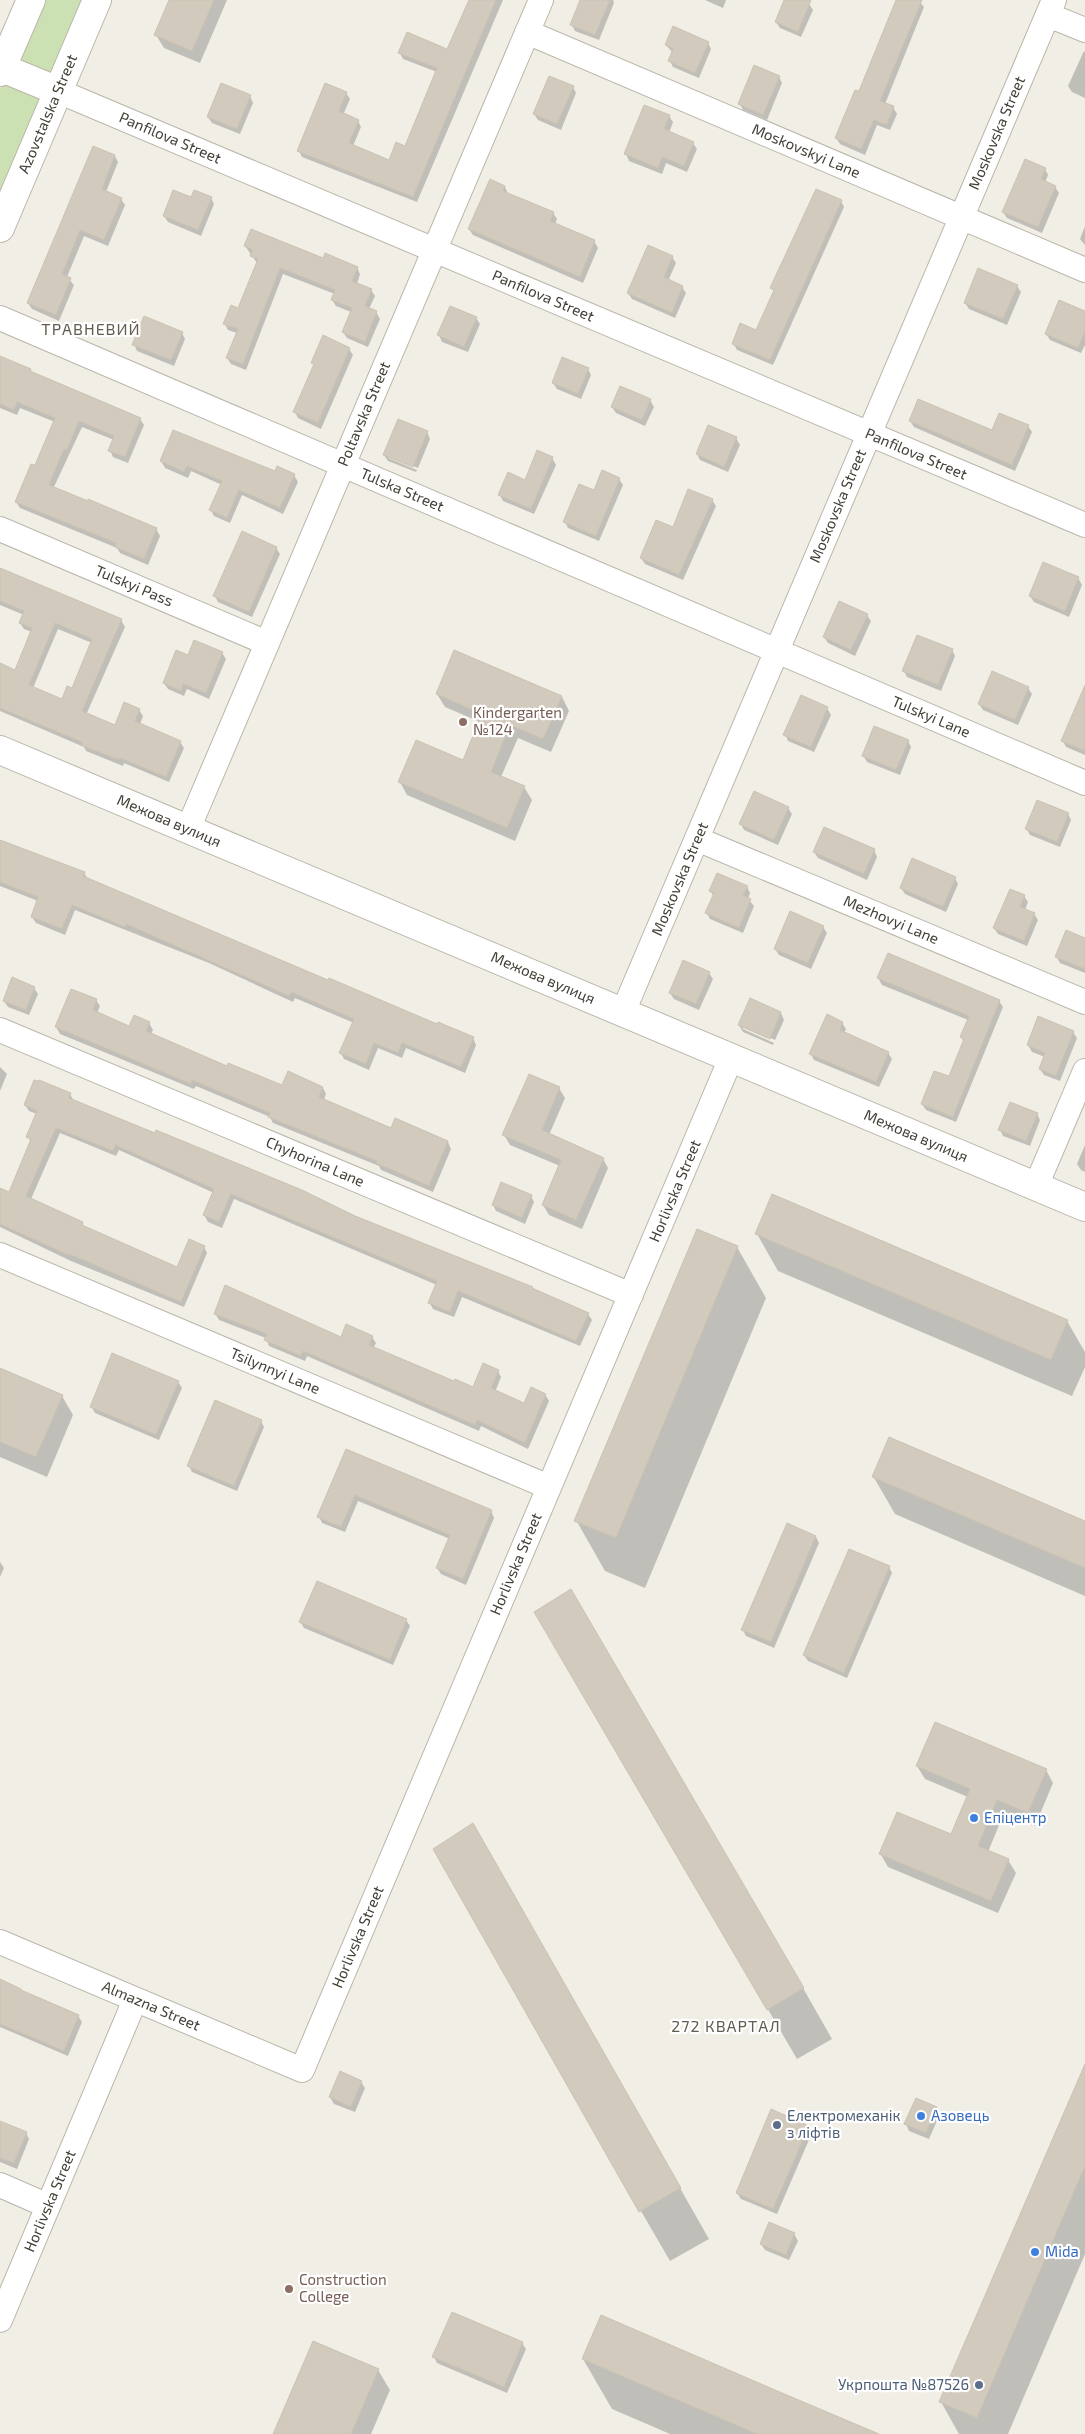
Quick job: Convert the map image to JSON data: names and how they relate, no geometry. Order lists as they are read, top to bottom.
{
  "streets": {
    "street": [
      "Azovstalska Street",
      "Moskovska Street",
      "Panfilova Street",
      "Moskovskyi Lane",
      "Poltavska Street",
      "Tulska Street",
      "Tulskyi Pass",
      "Tulskyi Lane",
      "Межова вулиця",
      "Mezhovyi Lane",
      "Chyhorina Lane",
      "Horlivska Street",
      "Tsilynnyi Lane",
      "Almazna Street"
    ]
  },
  "crossings": [
    ["Azovstalska Street", "Panfilova Street"],
    ["Moskovska Street", "Panfilova Street"],
    ["Moskovska Street", "Moskovskyi Lane"],
    ["Moskovska Street", "Tulska Street"],
    ["Moskovska Street", "Tulskyi Lane"],
    ["Moskovska Street", "Межова вулиця"],
    ["Moskovska Street", "Mezhovyi Lane"],
    ["Panfilova Street", "Poltavska Street"],
    ["Moskovskyi Lane", "Poltavska Street"],
    ["Poltavska Street", "Tulska Street"],
    ["Poltavska Street", "Tulskyi Pass"],
    ["Poltavska Street", "Межова вулиця"],
    ["Tulska Street", "Tulskyi Lane"],
    ["Межова вулиця", "Horlivska Street"],
    ["Chyhorina Lane", "Horlivska Street"],
    ["Horlivska Street", "Tsilynnyi Lane"],
    ["Horlivska Street", "Almazna Street"]
  ],
  "districts": ["ТРАВНЕВИЙ", "272 КВАРТАЛ"],
  "places": [
    "Kindergarten №124",
    "Епіцентр",
    "Азовець",
    "Електромеханік з ліфтів",
    "Mida",
    "Construction College",
    "Укрпошта №87526"
  ]
}
